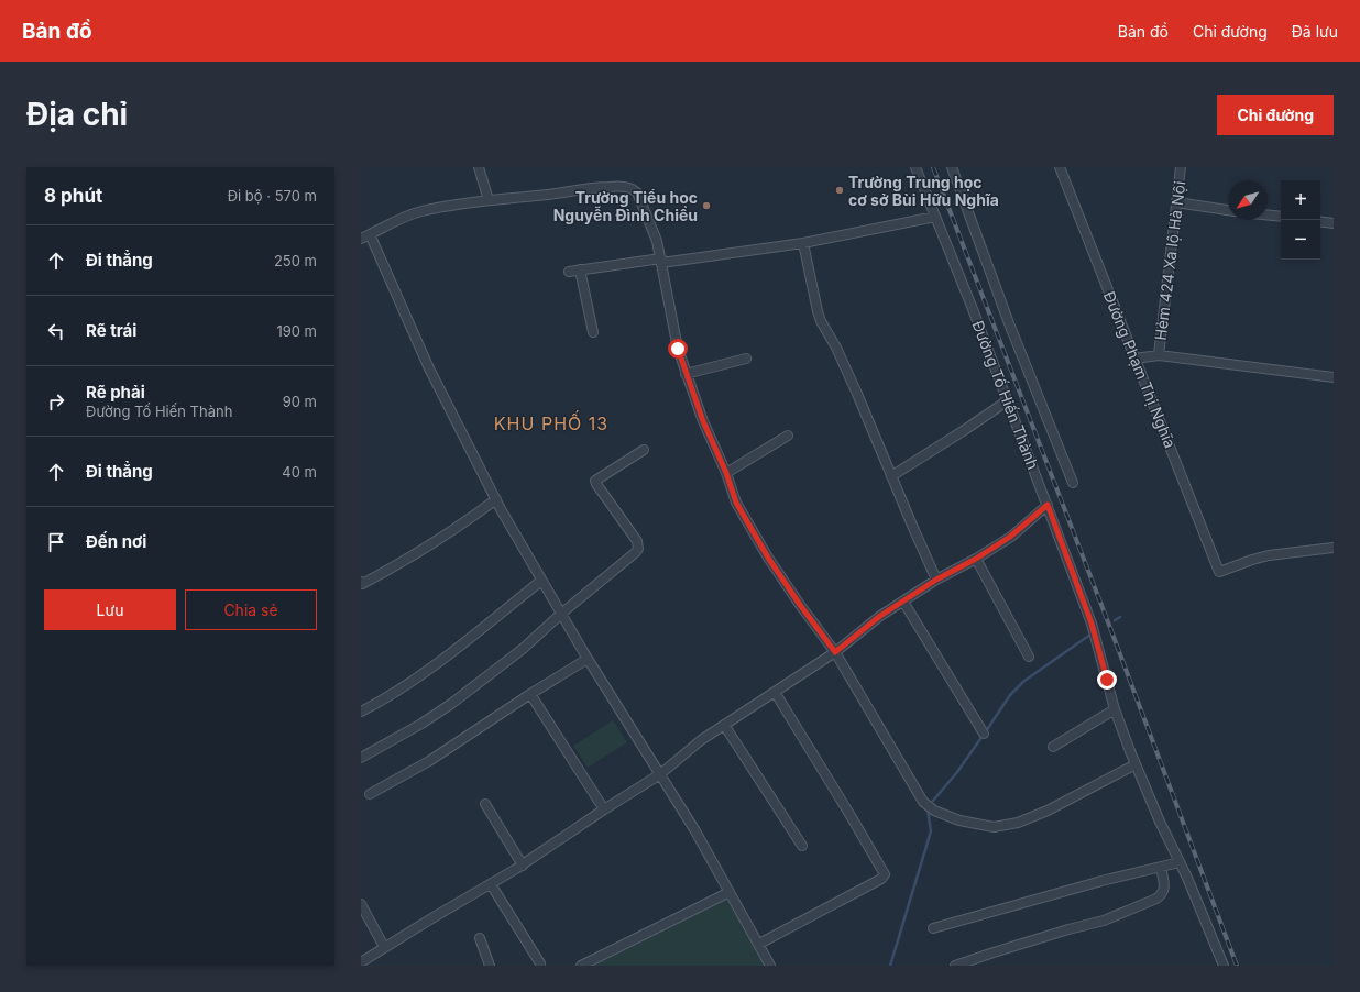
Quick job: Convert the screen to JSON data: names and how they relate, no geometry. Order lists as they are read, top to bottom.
{
  "streets": {
    "street": ["Hẻm 424 Xa lộ Hà Nội", "Đường Phạm Thị Nghĩa", "Đường Tố Hiến Thành"]
  },
  "districts": ["KHU PHỐ 13"],
  "places": ["Trường Trung học cơ sở Bùi Hữu Nghĩa", "Trường Tiểu học Nguyễn Đình Chiều"],
  "north": "bottom left",
  "page": {
    "header": "Bản đồ",
    "nav": ["Bản đồ", "Chỉ đường", "Đã lưu"],
    "buttons": [
      "Chỉ đường",
      ["Lưu", "Chia sẻ"]
    ],
    "title": "Địa chỉ",
    "heading": ["8 phút", "Đi bộ · 570 m"],
    "map_buttons": ["+", "−"],
    "list": [
      ["Đi thẳng", "250 m"],
      ["Rẽ trái", "190 m"],
      ["Rẽ phải", "Đường Tố Hiến Thành", "90 m"],
      ["Đi thẳng", "40 m"],
      "Đến nơi"
    ]
  }
}
